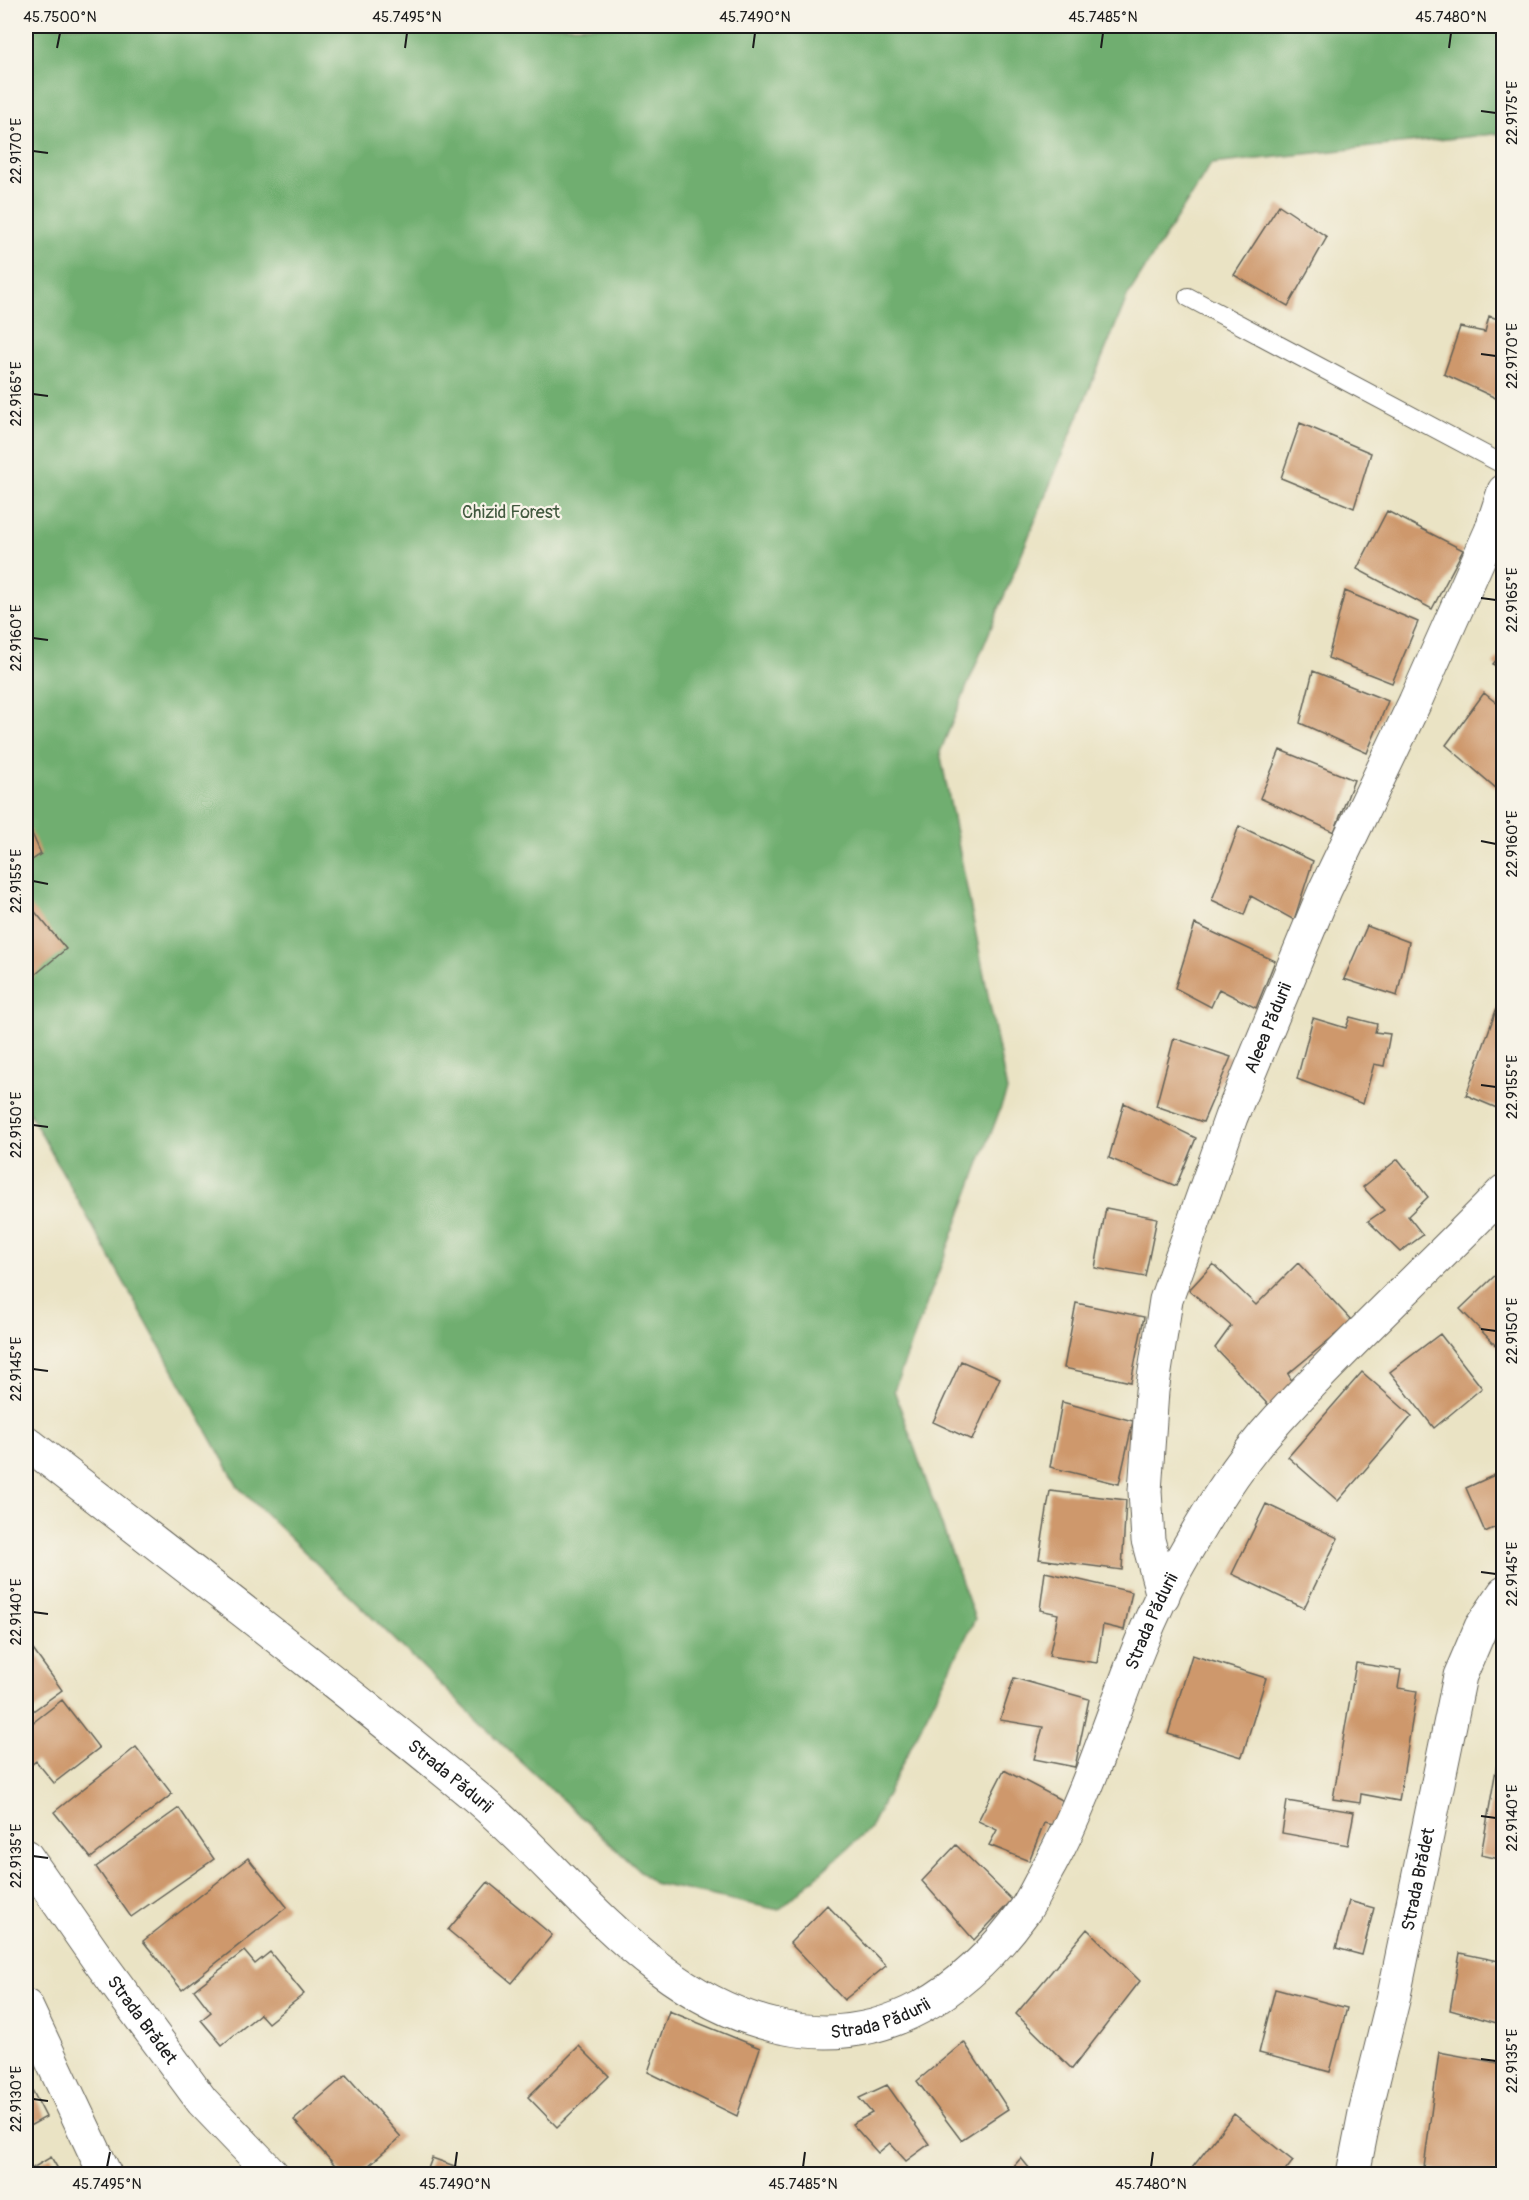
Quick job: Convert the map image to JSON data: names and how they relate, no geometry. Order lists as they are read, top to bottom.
{
  "streets": {
    "street": ["Aleea Pădurii", "Strada Pădurii", "Strada Brădet"]
  },
  "crossings": [
    ["Aleea Pădurii", "Strada Pădurii"]
  ],
  "parks": ["Chizid Forest"],
  "coordinates": [
    "45.7500°N",
    "45.7495°N",
    "45.7490°N",
    "45.7485°N",
    "45.7480°N",
    "22.9175°E",
    "22.9170°E",
    "22.9165°E",
    "22.9160°E",
    "22.9155°E",
    "22.9150°E",
    "22.9145°E",
    "22.9140°E",
    "22.9135°E",
    "22.9130°E"
  ]
}
